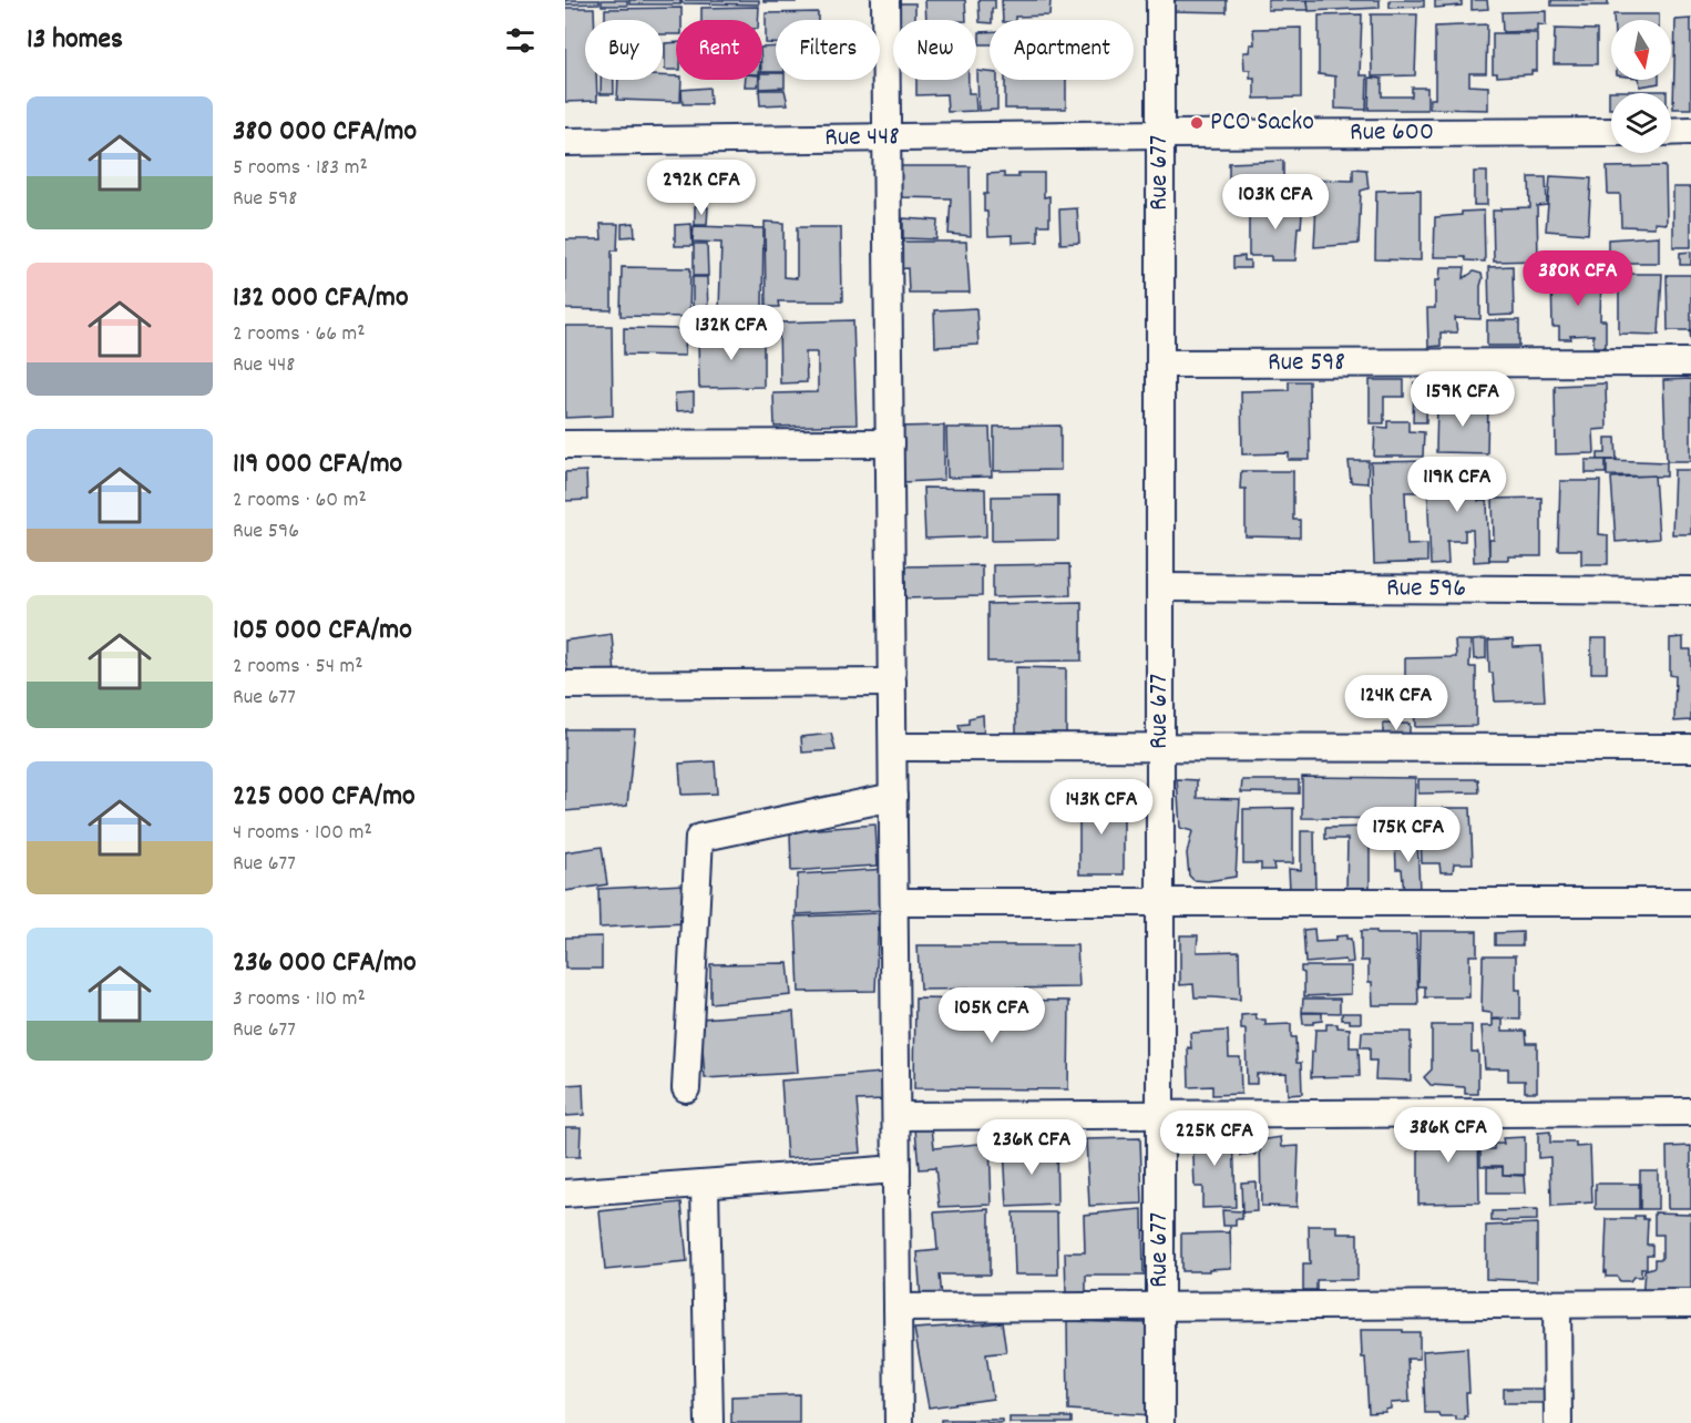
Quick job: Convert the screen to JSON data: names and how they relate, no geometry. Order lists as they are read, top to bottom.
{
  "streets": {
    "street": [
      "Rue 600",
      "Rue 448",
      "Rue 677",
      "Rue 598",
      "Rue 596"
    ]
  },
  "crossings": [
    ["Rue 600", "Rue 448"],
    ["Rue 600", "Rue 677"],
    ["Rue 448", "Rue 677"],
    ["Rue 677", "Rue 598"],
    ["Rue 677", "Rue 596"]
  ],
  "places": ["PCO Sacko"],
  "north": "bottom",
  "page": {
    "heading": "13 homes",
    "chip": [
      "Buy",
      "Rent",
      "Filters",
      "New",
      "Apartment"
    ],
    "list": [
      {
        "name": "380 000 CFA/mo",
        "note": "5 rooms · 183 m² · Rue 598"
      },
      {
        "name": "132 000 CFA/mo",
        "note": "2 rooms · 66 m² · Rue 448"
      },
      {
        "name": "119 000 CFA/mo",
        "note": "2 rooms · 60 m² · Rue 596"
      },
      {
        "name": "105 000 CFA/mo",
        "note": "2 rooms · 54 m² · Rue 677"
      },
      {
        "name": "225 000 CFA/mo",
        "note": "4 rooms · 100 m² · Rue 677"
      },
      {
        "name": "236 000 CFA/mo",
        "note": "3 rooms · 110 m² · Rue 677"
      }
    ],
    "price": [
      "292K CFA",
      "103K CFA",
      "380K CFA",
      "132K CFA",
      "159K CFA",
      "119K CFA",
      "124K CFA",
      "143K CFA",
      "175K CFA",
      "105K CFA",
      "386K CFA",
      "225K CFA",
      "236K CFA"
    ]
  }
}
